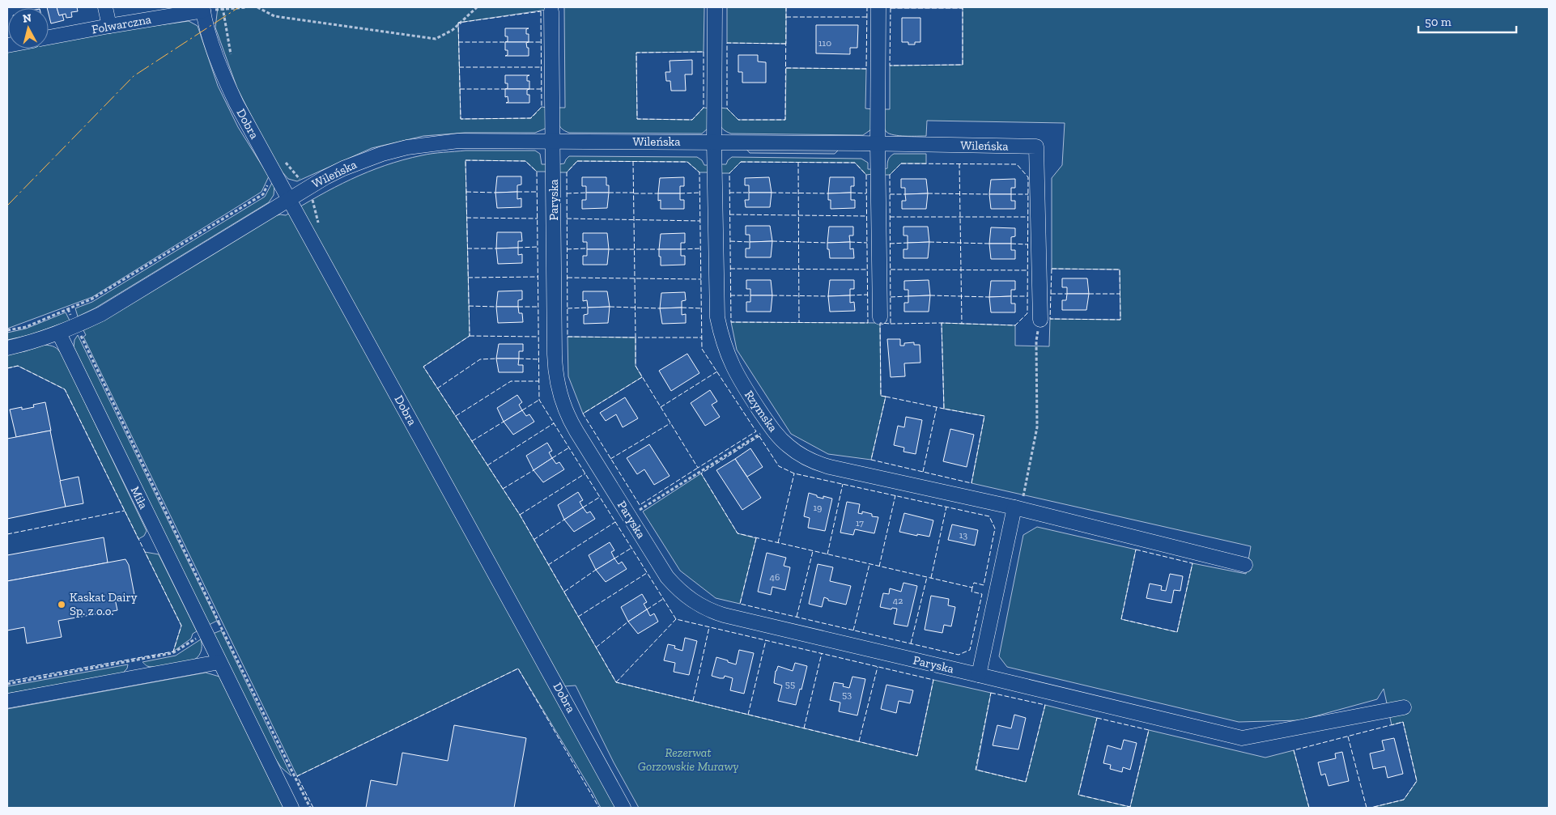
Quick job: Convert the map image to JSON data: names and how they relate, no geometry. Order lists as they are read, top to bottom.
{
  "streets": {
    "street": [
      "Folwarczna",
      "Dobra",
      "Wileńska",
      "Paryska",
      "Rzymska",
      "Miła"
    ]
  },
  "crossings": [
    ["Folwarczna", "Dobra"],
    ["Dobra", "Wileńska"],
    ["Wileńska", "Paryska"],
    ["Wileńska", "Rzymska"]
  ],
  "parks": ["Rezerwat Gorzowskie Murawy"],
  "places": ["Kaskat Dairy Sp. z o.o."],
  "house_numbers": [
    "110",
    "19",
    "17",
    "13",
    "46",
    "42",
    "55",
    "53"
  ],
  "scale_bar": "50 m",
  "north": "top"
}
